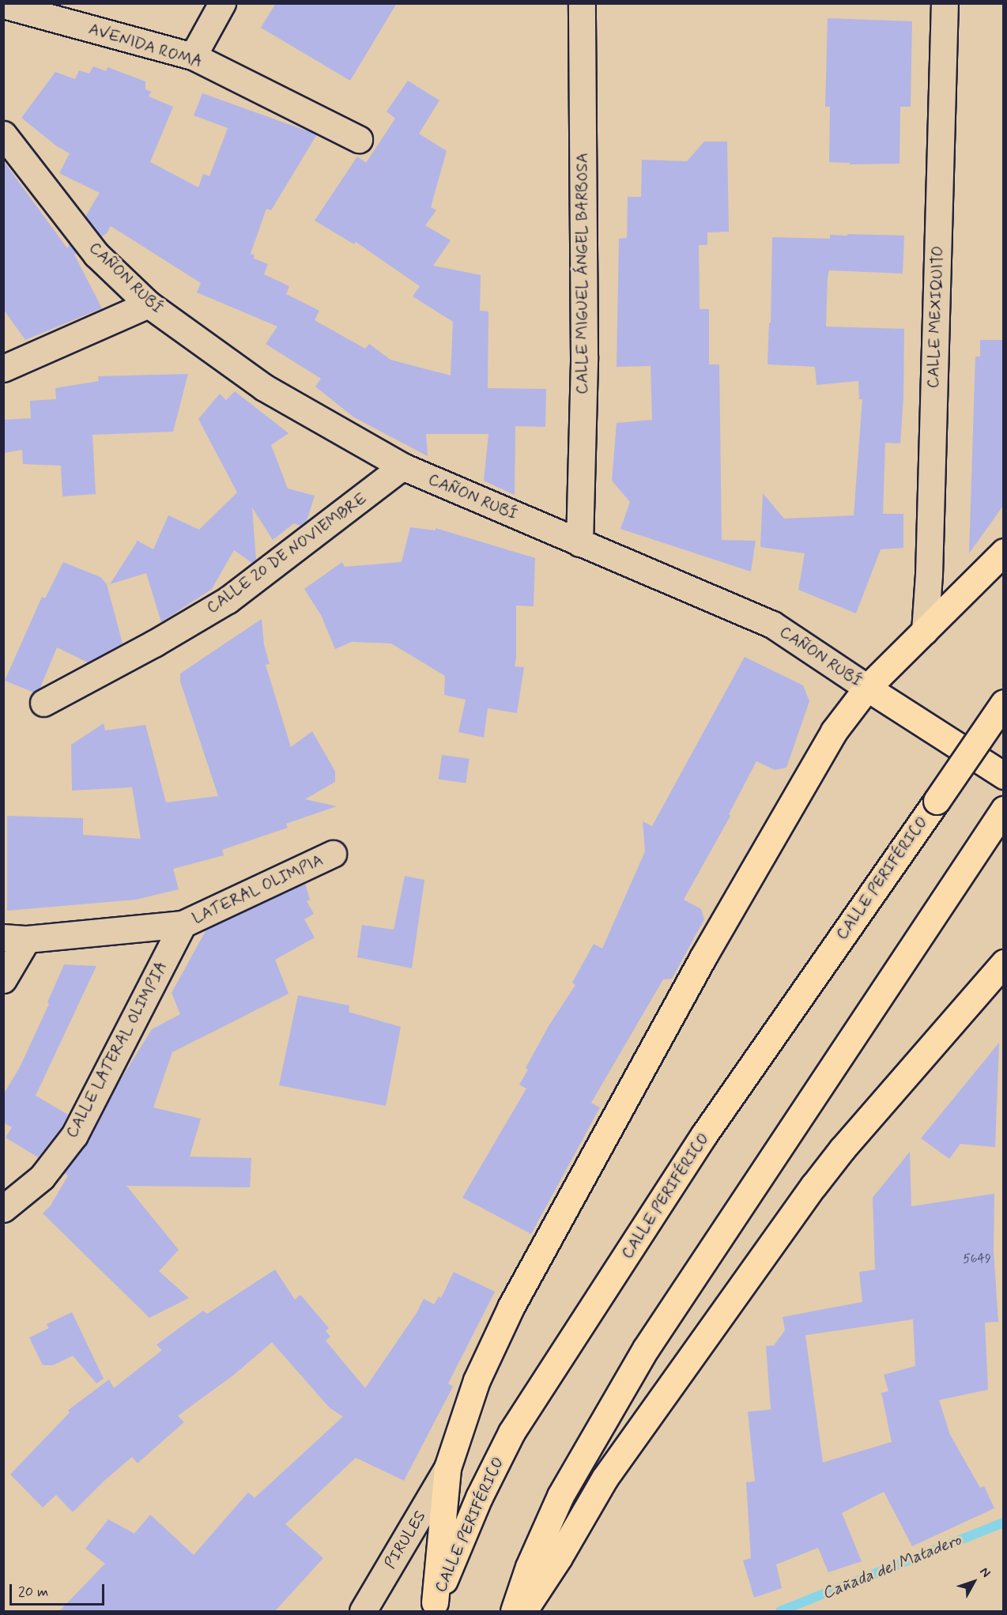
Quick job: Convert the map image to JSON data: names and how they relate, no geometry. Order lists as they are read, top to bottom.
{
  "streets": {
    "main road": ["CAÑON RUBÍ", "CALLE PERIFÉRICO"],
    "street": [
      "AVENIDA ROMA",
      "CALLE MIGUEL ÁNGEL BARBOSA",
      "CALLE MEXIQUITO",
      "CALLE 20 DE NOVIEMBRE",
      "LATERAL OLIMPIA",
      "CALLE LATERAL OLIMPIA",
      "PIRULES"
    ]
  },
  "crossings": [
    ["CALLE MIGUEL ÁNGEL BARBOSA", "CAÑON RUBÍ"],
    ["CAÑON RUBÍ", "CALLE 20 DE NOVIEMBRE"],
    ["LATERAL OLIMPIA", "CALLE LATERAL OLIMPIA"]
  ],
  "water": ["Cañada del Matadero"],
  "house_numbers": ["5649"],
  "scale_bar": "20 m",
  "north": "top right"
}
